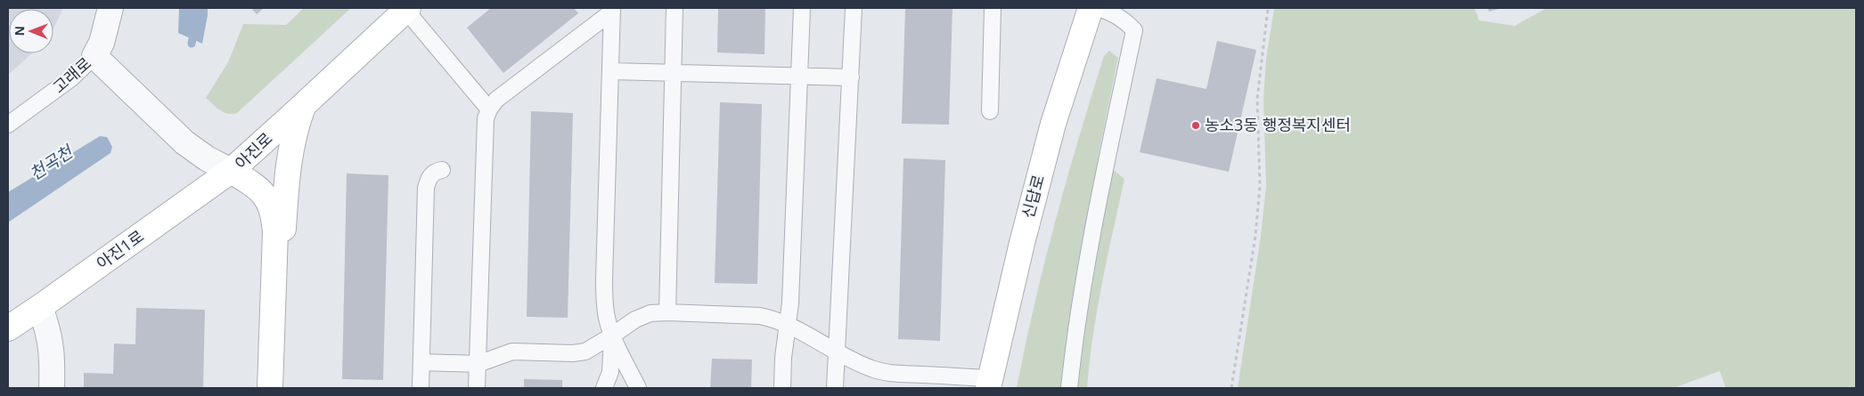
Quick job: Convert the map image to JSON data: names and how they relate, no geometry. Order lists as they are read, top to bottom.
{
  "streets": {
    "street": [
      "고래로",
      "아진로",
      "신답로",
      "아진1로"
    ]
  },
  "crossings": [
    ["아진로", "아진1로"]
  ],
  "water": ["천곡천"],
  "places": ["농소3동 행정복지센터"],
  "north": "left"
}
